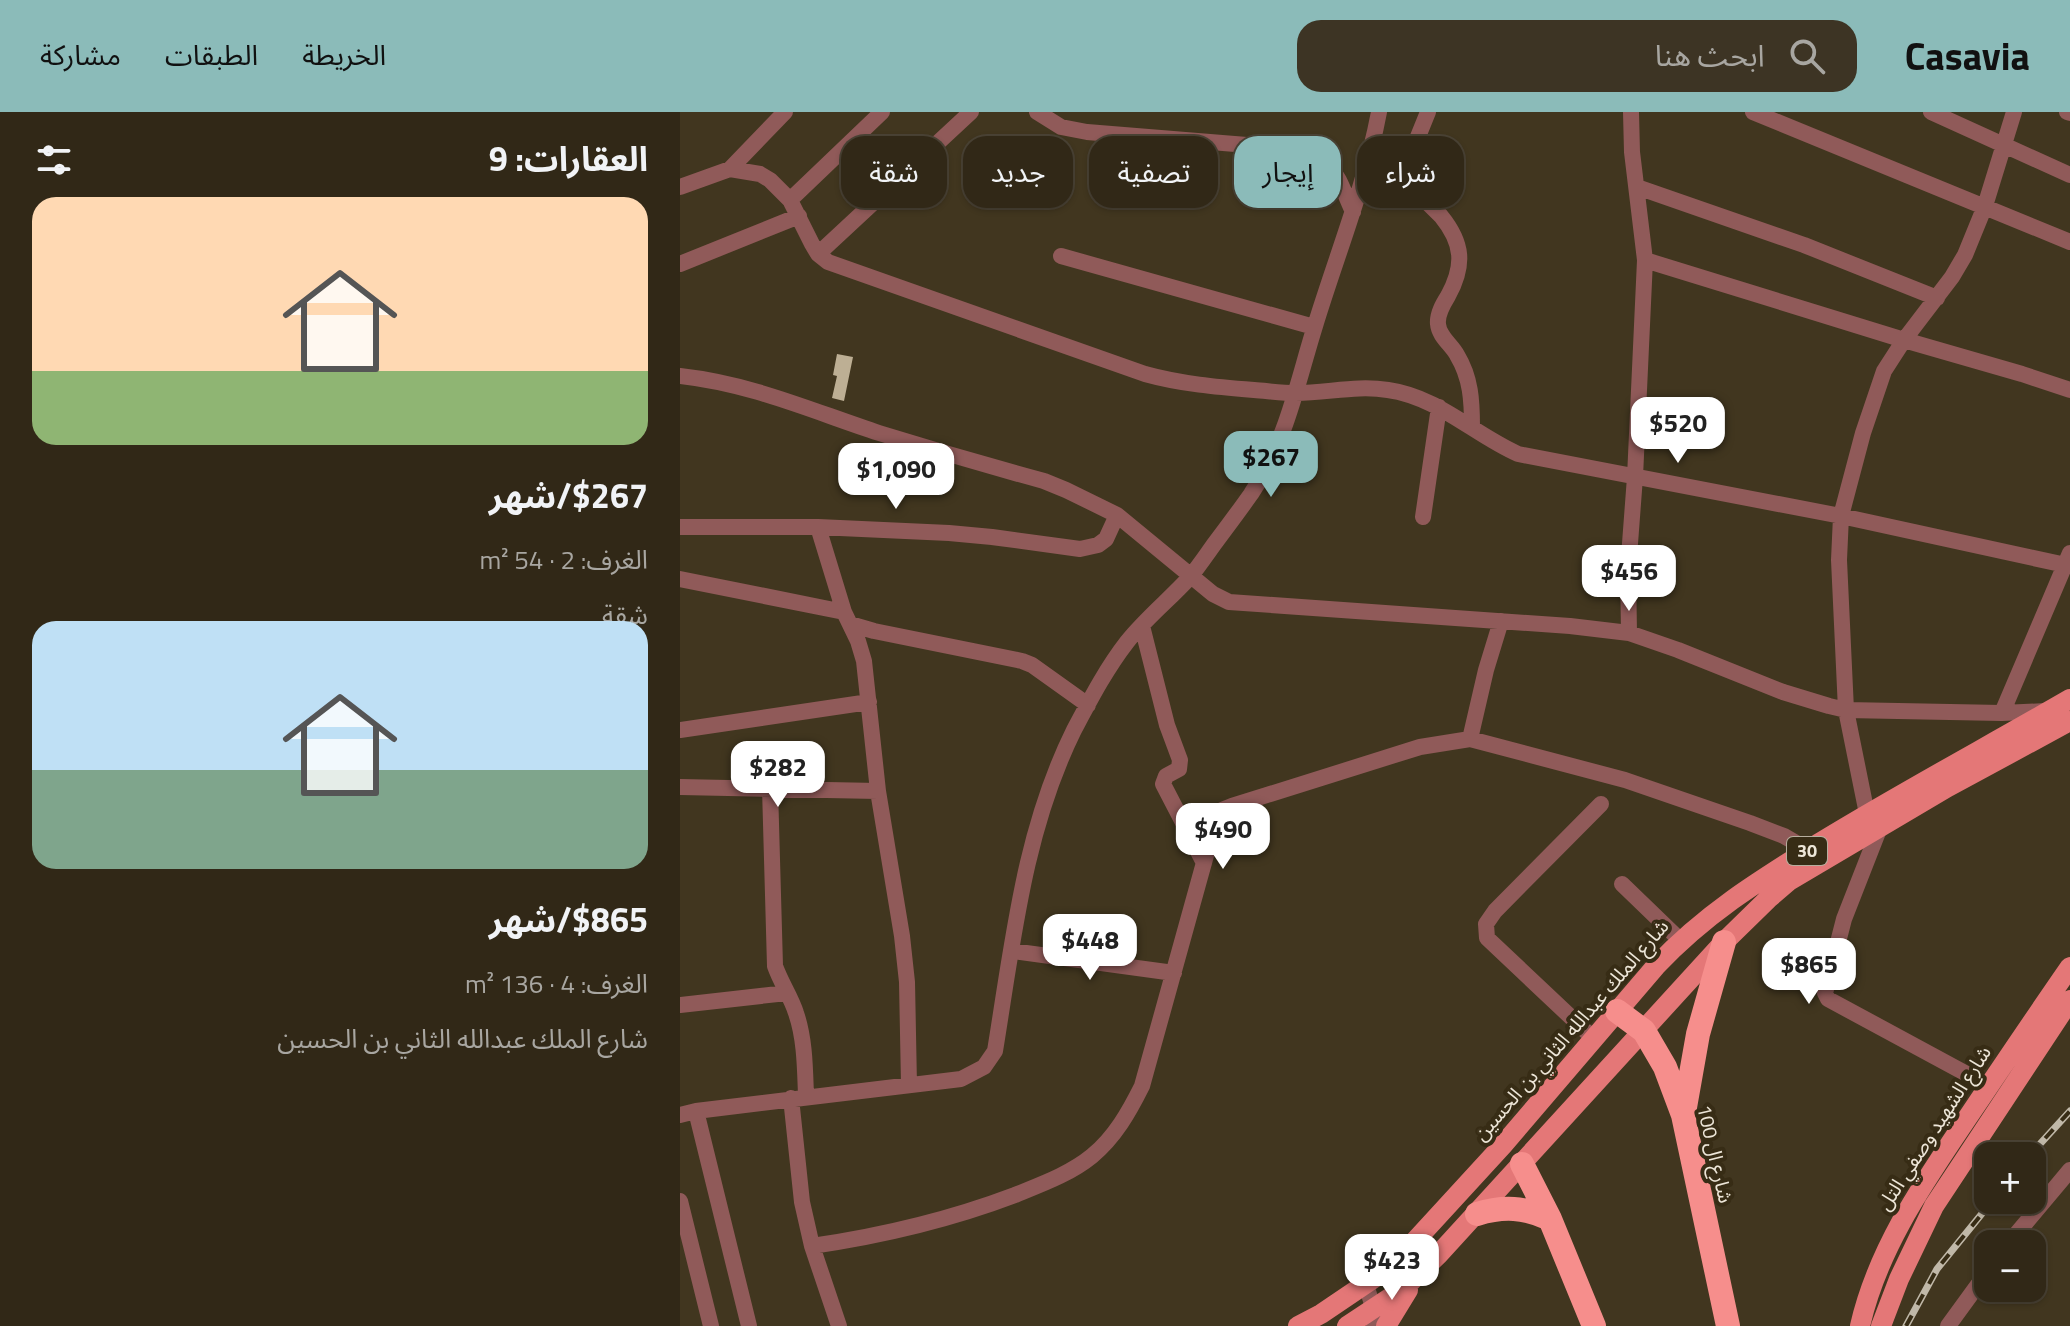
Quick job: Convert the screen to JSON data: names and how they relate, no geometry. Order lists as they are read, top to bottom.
{
  "streets": {
    "highway": ["شارع ال 100"],
    "main road": ["30", "شارع الملك عبدالله الثاني بن الحسين", "شارع الشهيد وصفي التل"]
  },
  "crossings": [
    ["شارع الملك عبدالله الثاني بن الحسين", "شارع ال 100"]
  ],
  "page": {
    "header": "Casavia",
    "search": "ابحث هنا",
    "nav": ["الخريطة", "الطبقات", "مشاركة"],
    "heading": "العقارات: 9",
    "chip": [
      "شراء",
      "إيجار",
      "تصفية",
      "جديد",
      "شقة"
    ],
    "list": [
      {
        "name": "$267/شهر",
        "note": "الغرف: 2 · 54 m² · شقة"
      },
      {
        "name": "$865/شهر",
        "note": "الغرف: 4 · 136 m² · شارع الملك عبدالله الثاني بن الحسين"
      }
    ],
    "price": [
      "$520",
      "$267",
      "$1,090",
      "$456",
      "$282",
      "$490",
      "$448",
      "$865",
      "$423"
    ],
    "map_buttons": ["+", "−"]
  }
}
